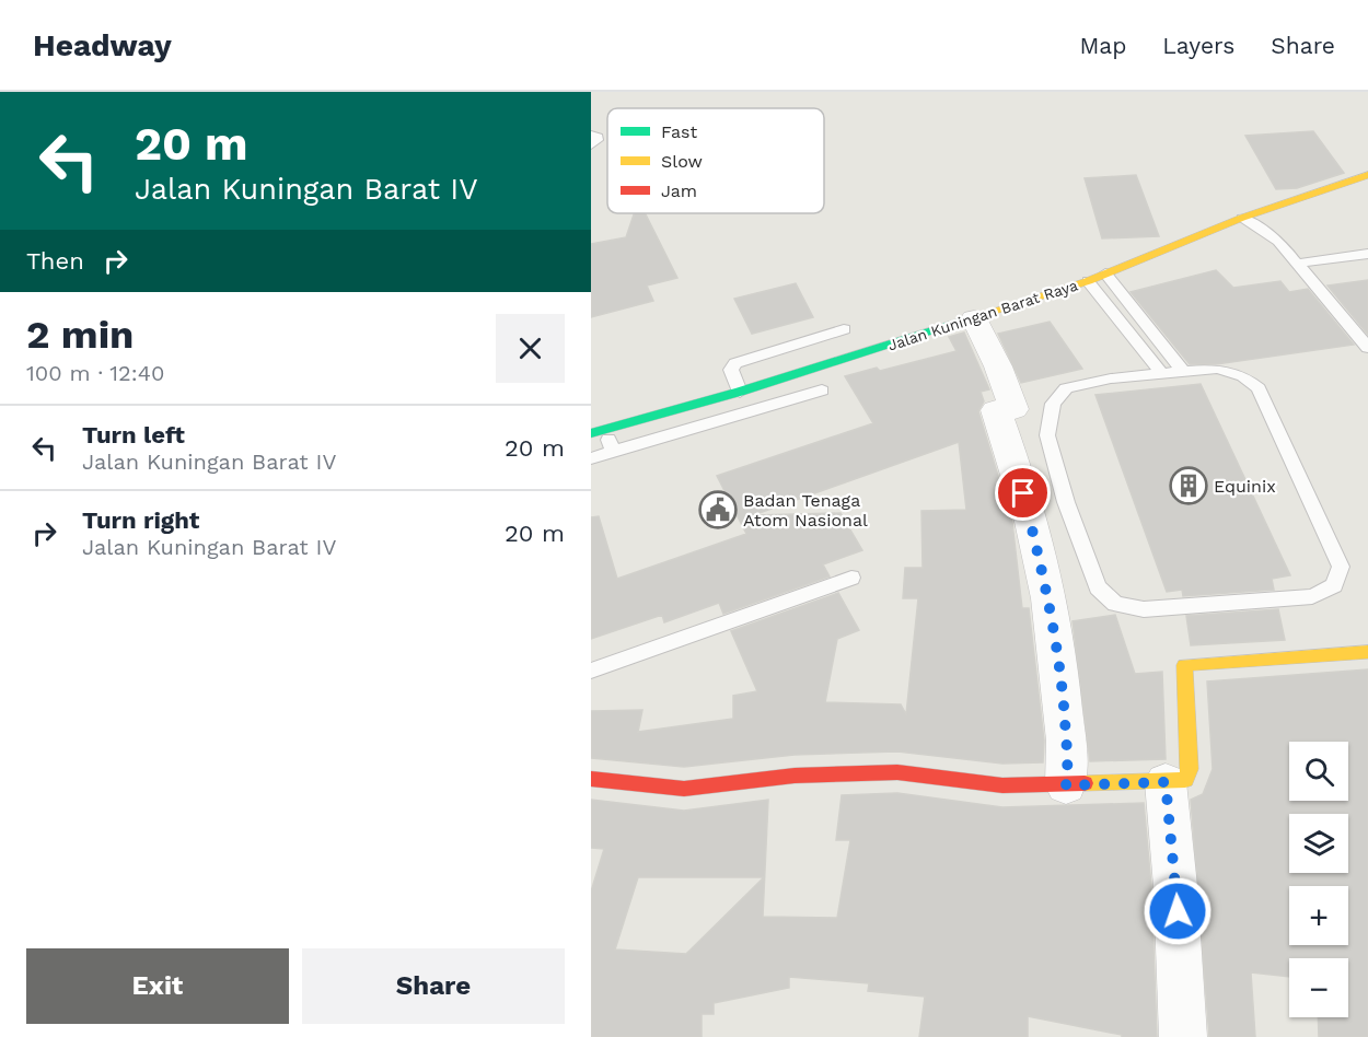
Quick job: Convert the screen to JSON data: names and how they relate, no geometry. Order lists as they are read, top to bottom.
{
  "streets": {
    "street": ["Jalan Kuningan Barat Raya"]
  },
  "places": {
    "building": ["Equinix"],
    "public building": ["Badan Tenaga Atom Nasional"]
  },
  "legend": ["Fast", "Slow", "Jam"],
  "page": {
    "header": "Headway",
    "nav": ["Map", "Layers", "Share"],
    "turn": ["20 m", "Jalan Kuningan Barat IV"],
    "then": "Then",
    "heading": ["2 min", "100 m · 12:40"],
    "list": [
      {
        "name": "Turn left",
        "note": "Jalan Kuningan Barat IV",
        "value": "20 m"
      },
      {
        "name": "Turn right",
        "note": "Jalan Kuningan Barat IV",
        "value": "20 m"
      }
    ],
    "map_buttons": ["+", "−"],
    "buttons": ["Exit", "Share"]
  }
}
